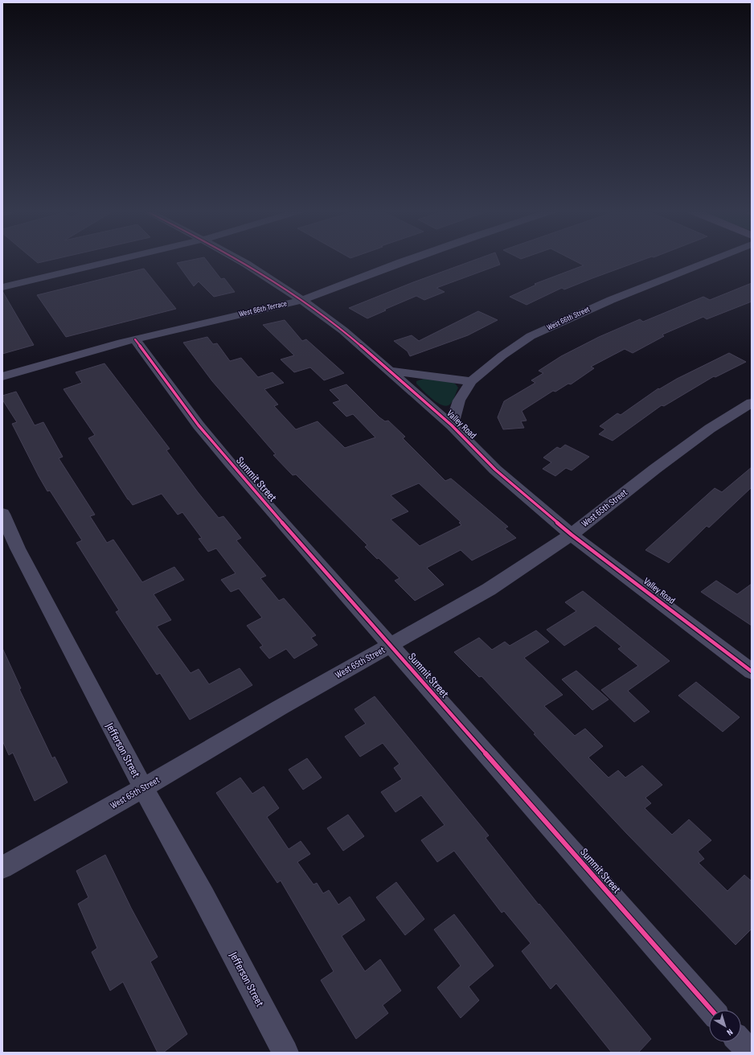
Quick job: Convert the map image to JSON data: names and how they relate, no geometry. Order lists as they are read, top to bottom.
{
  "streets": {
    "street": [
      "West 66th Terrace",
      "West 66th Street",
      "Valley Road",
      "Summit Street",
      "West 65th Street",
      "Jefferson Street"
    ]
  },
  "crossings": [
    ["West 66th Terrace", "Valley Road"],
    ["West 66th Terrace", "Summit Street"],
    ["West 66th Street", "Valley Road"],
    ["Valley Road", "West 65th Street"],
    ["Summit Street", "West 65th Street"],
    ["West 65th Street", "Jefferson Street"]
  ],
  "north": "bottom right"
}
